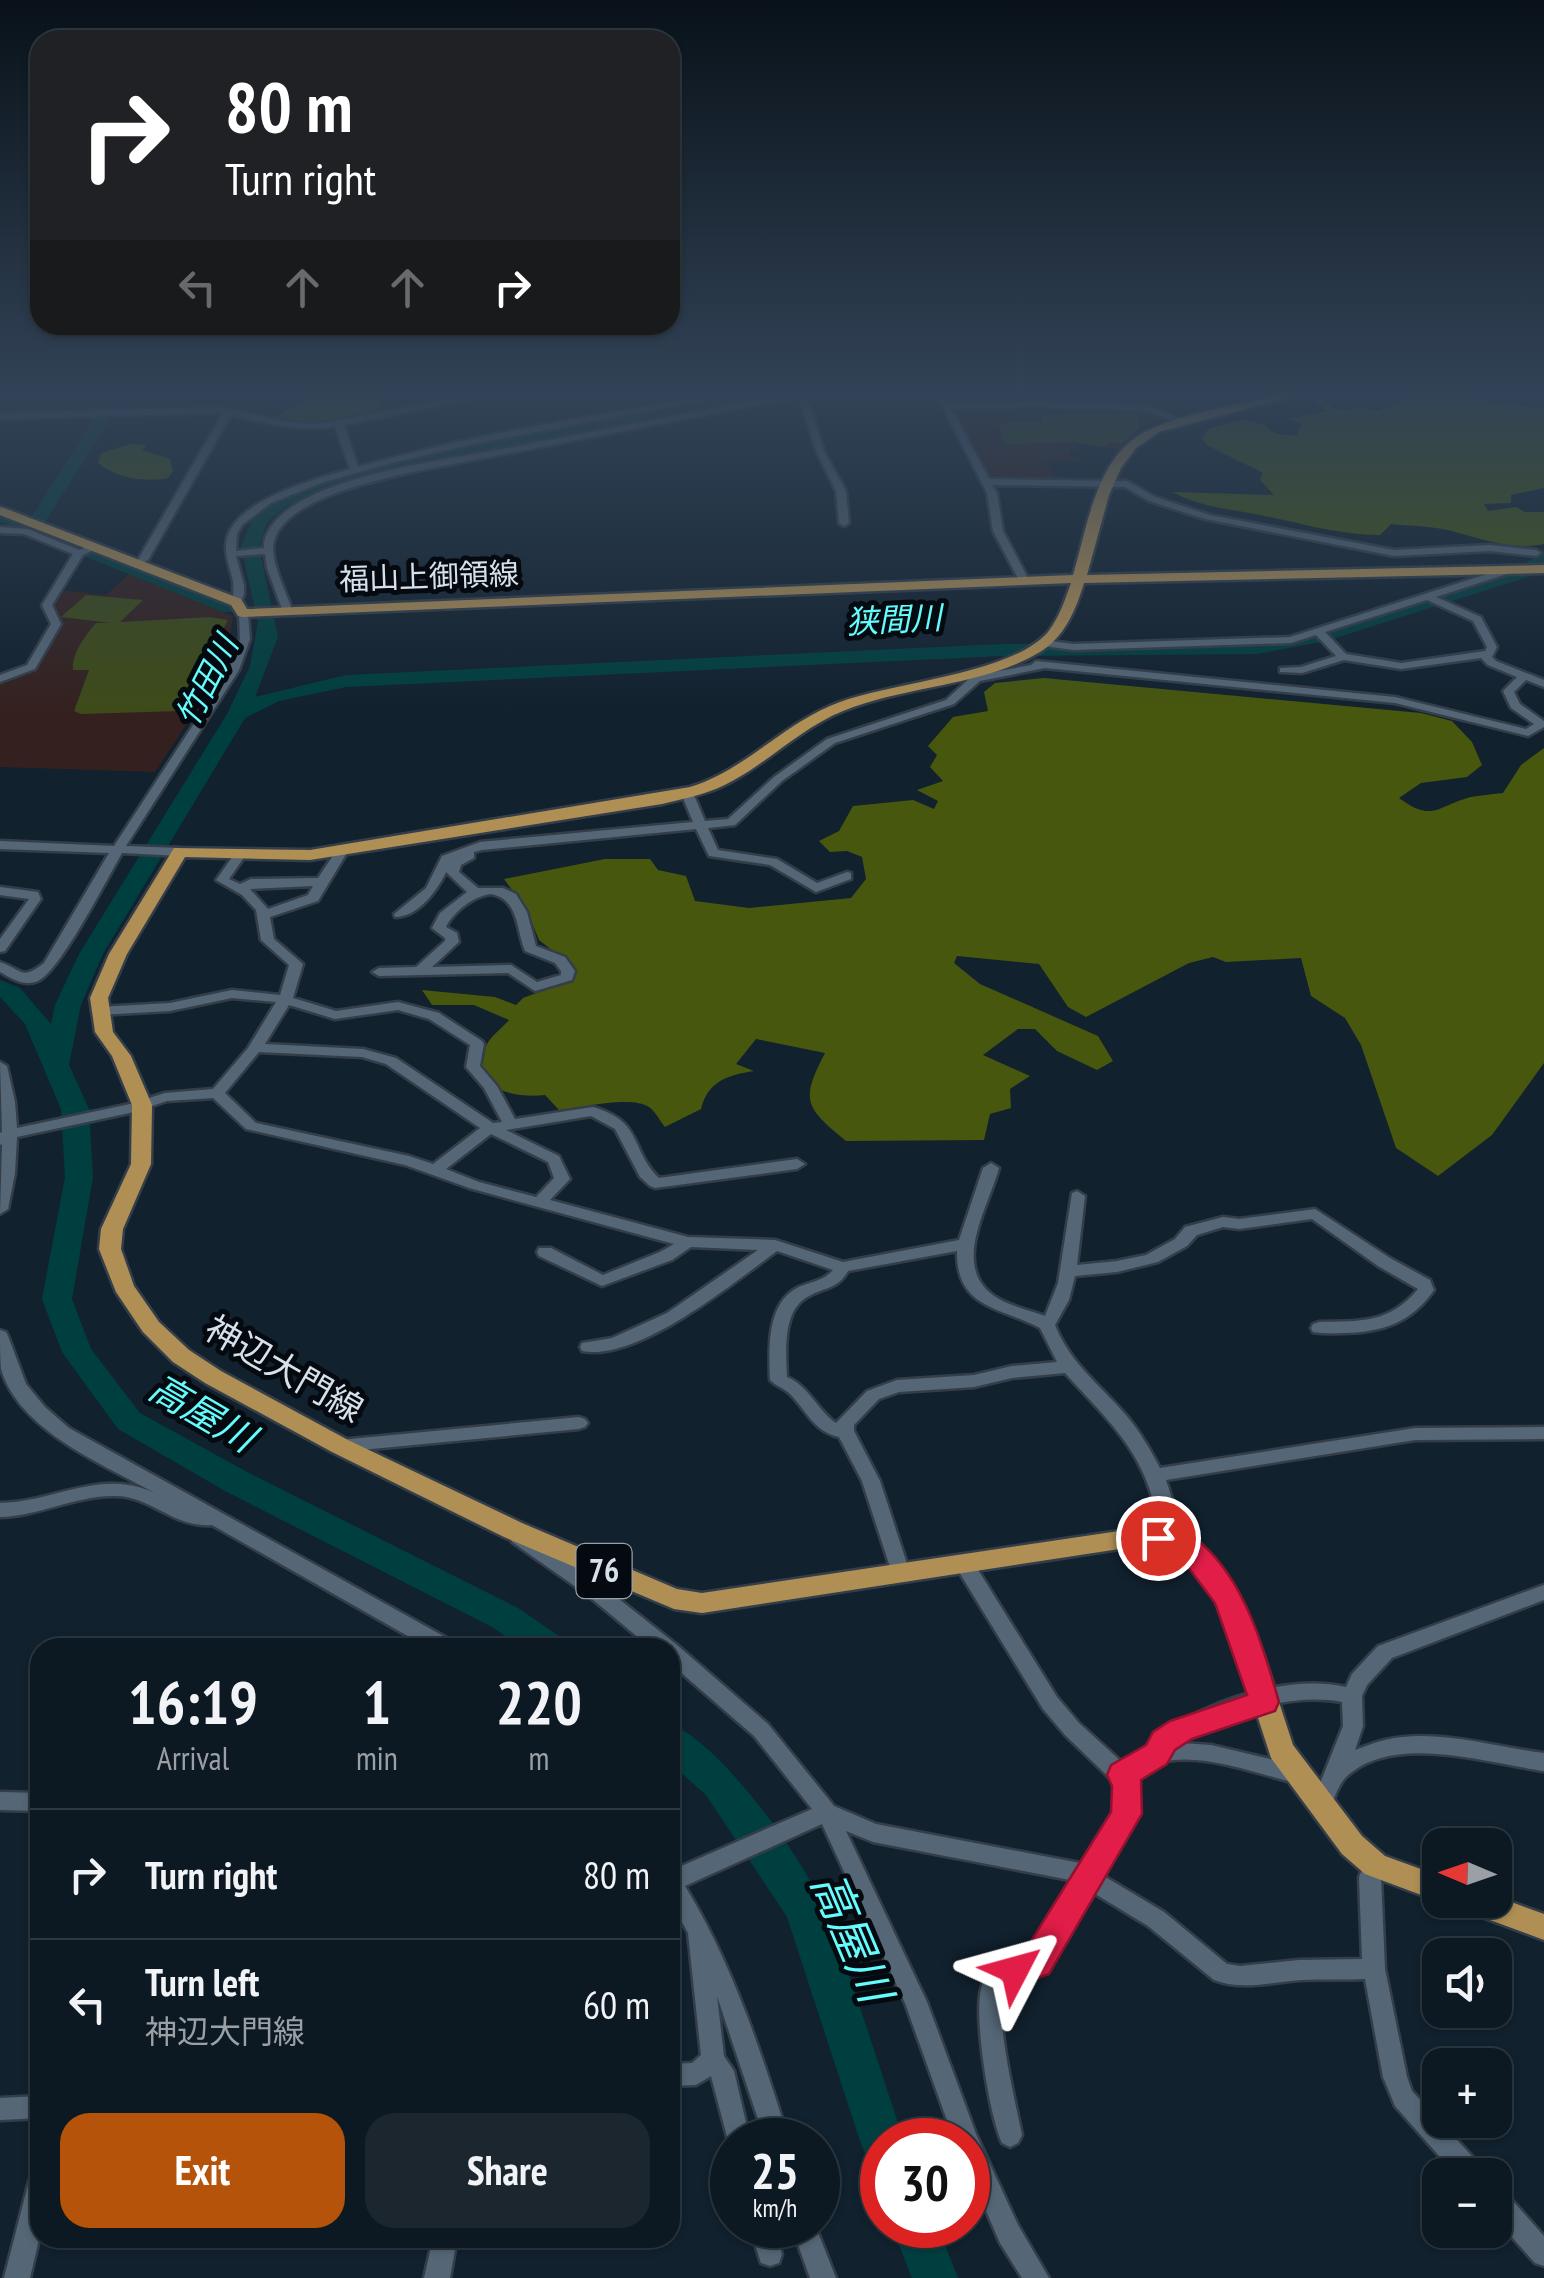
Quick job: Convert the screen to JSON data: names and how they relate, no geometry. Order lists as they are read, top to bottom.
{
  "streets": {
    "main road": ["福山上御領線", "神辺大門線", "76"]
  },
  "water": ["狭間川", "竹田川", "高屋川"],
  "north": "left",
  "page": {
    "turn": ["80 m", "Turn right"],
    "eta": [
      "16:19",
      "Arrival",
      "1",
      "min",
      "220",
      "m"
    ],
    "list": [
      {
        "name": "Turn right",
        "value": "80 m"
      },
      {
        "name": "Turn left",
        "note": "神辺大門線",
        "value": "60 m"
      }
    ],
    "map_buttons": ["+", "−"],
    "buttons": ["Exit", "Share"],
    "speed": "25 km/h",
    "limit": "30"
  }
}
